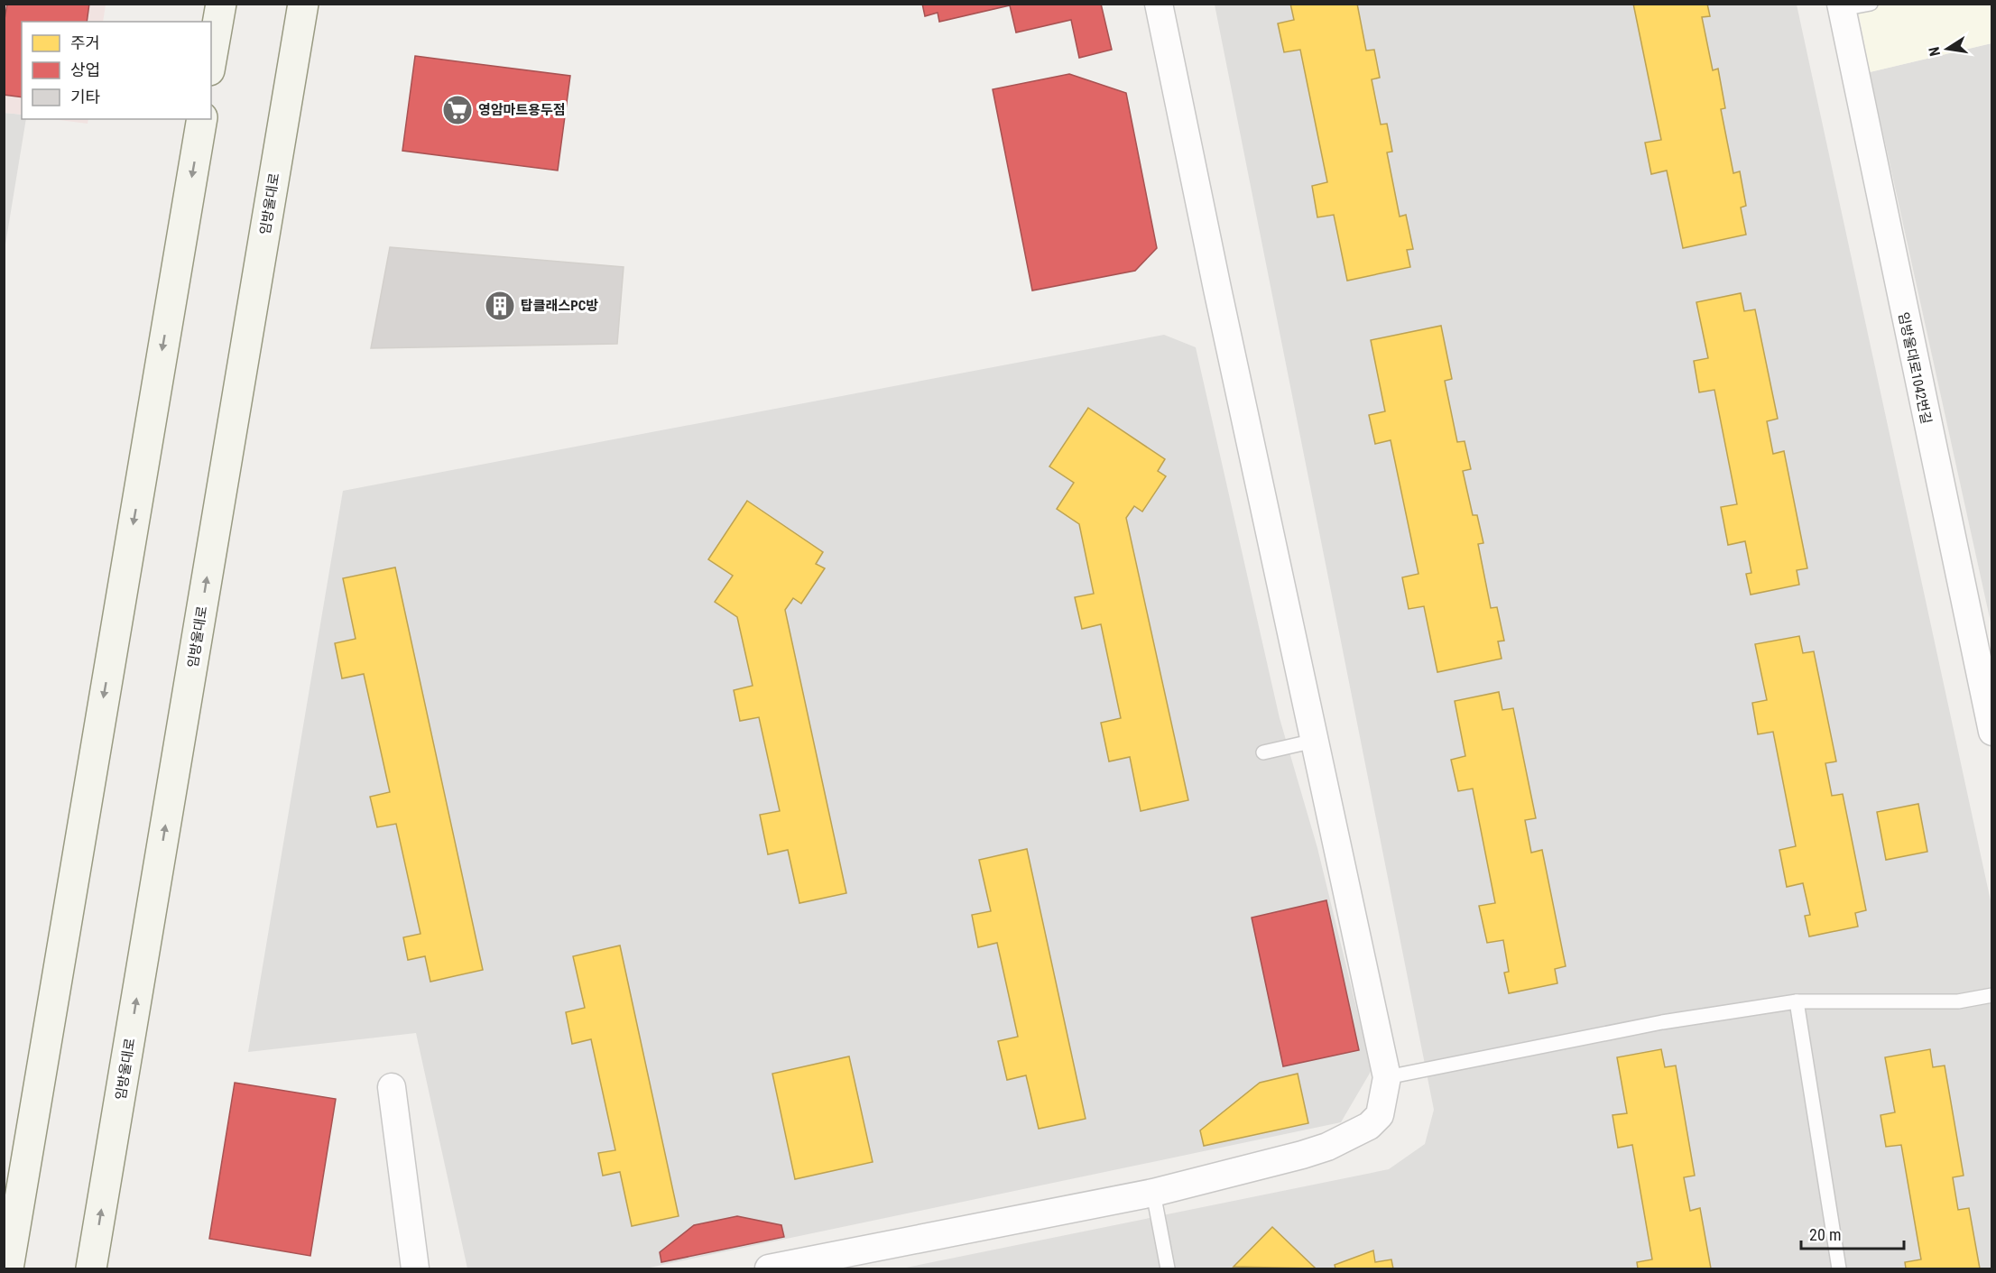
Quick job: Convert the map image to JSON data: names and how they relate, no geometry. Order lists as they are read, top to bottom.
{
  "streets": {
    "main road": ["임방울대로"],
    "street": ["임방울대로1042번길"]
  },
  "places": {
    "supermarket": ["영암마트용두점"],
    "building": ["탑클래스PC방"]
  },
  "legend": ["주거", "상업", "기타"],
  "scale_bar": "20 m",
  "north": "left"
}
